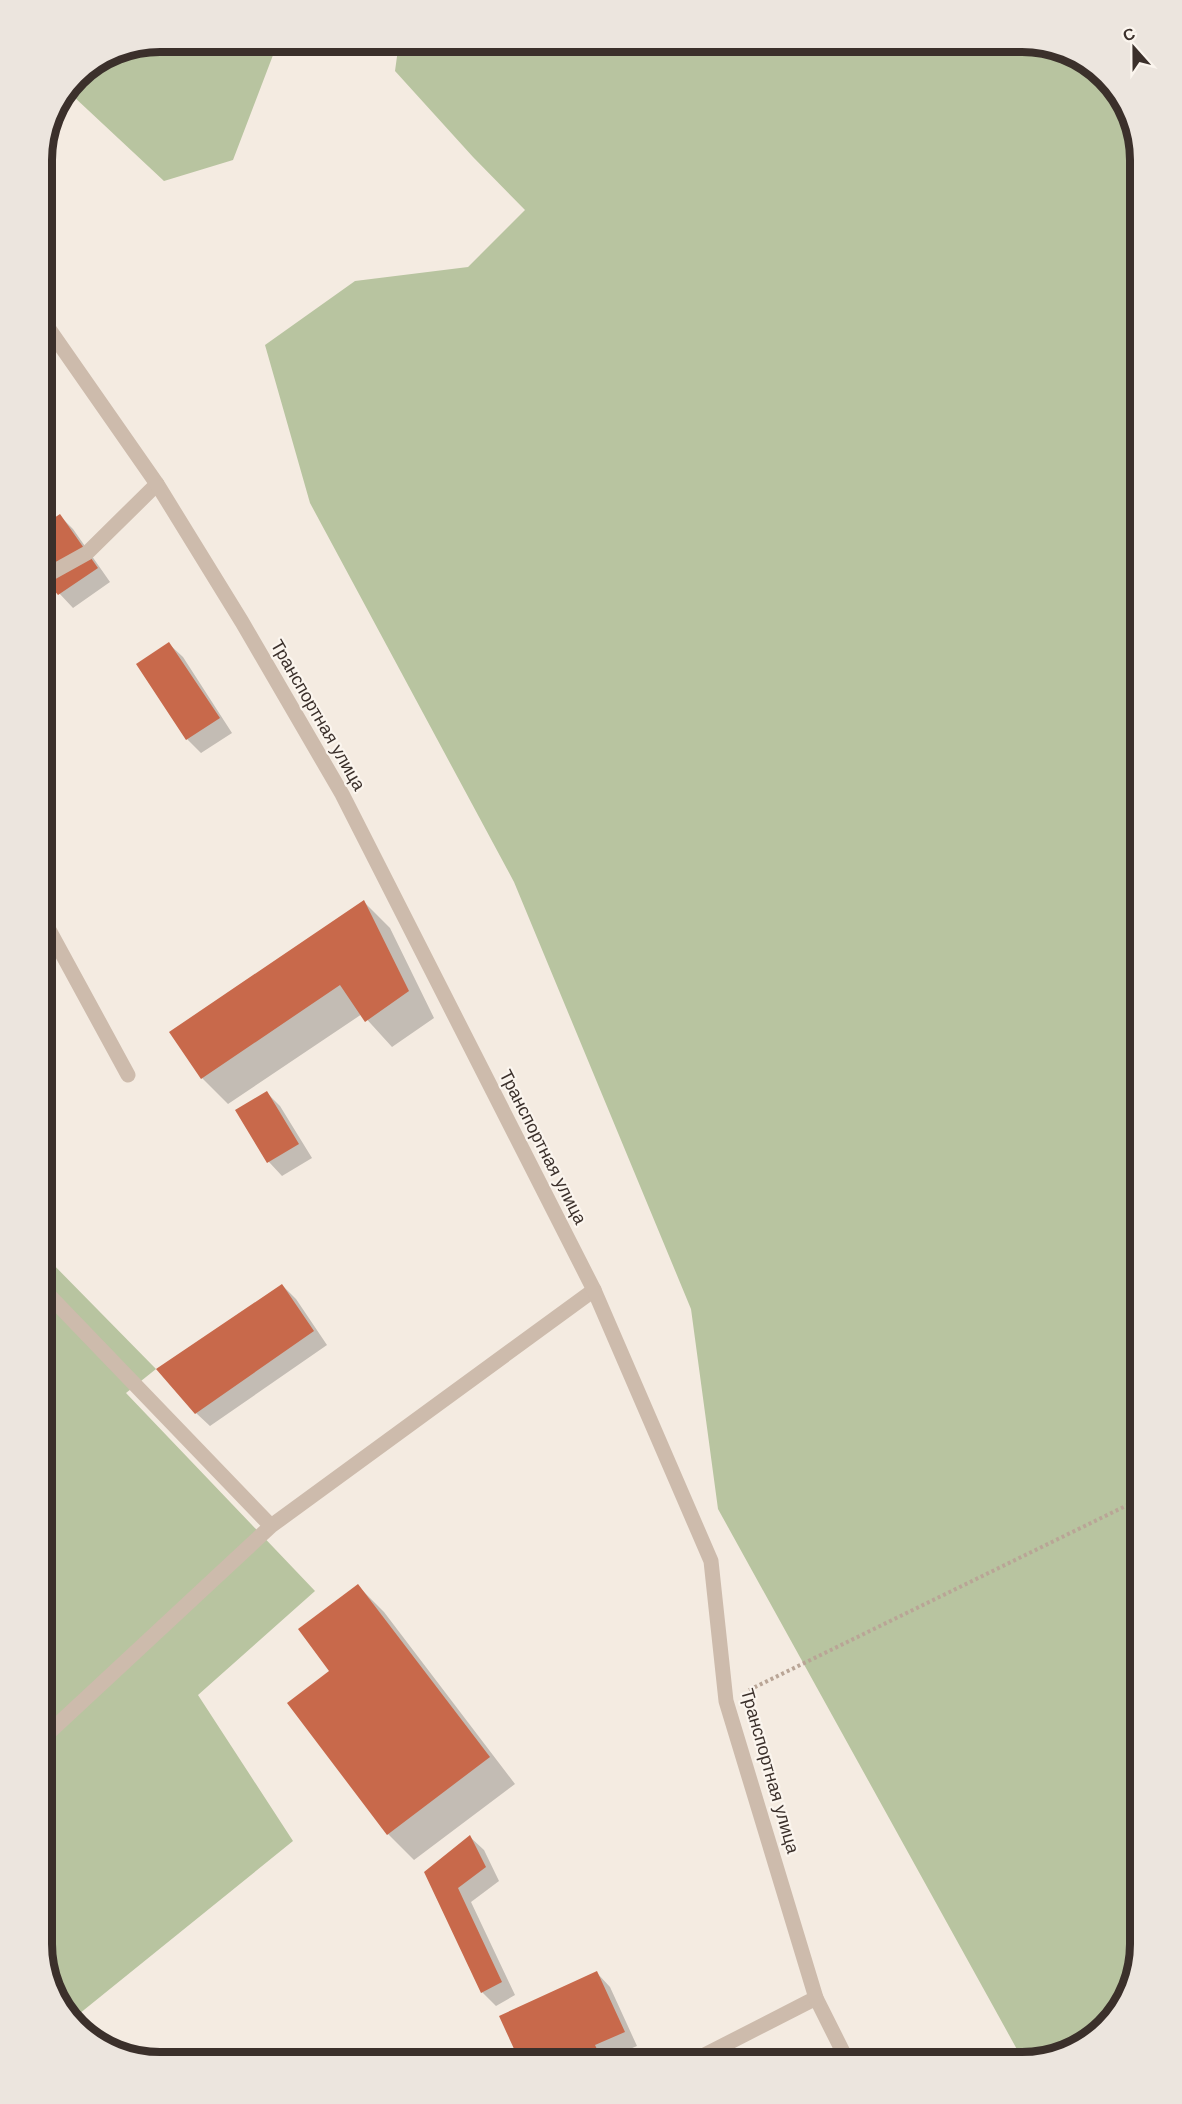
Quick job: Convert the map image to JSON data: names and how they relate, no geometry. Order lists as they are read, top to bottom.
{
  "streets": {
    "street": ["Транспортная улица"]
  },
  "north": "top"
}
